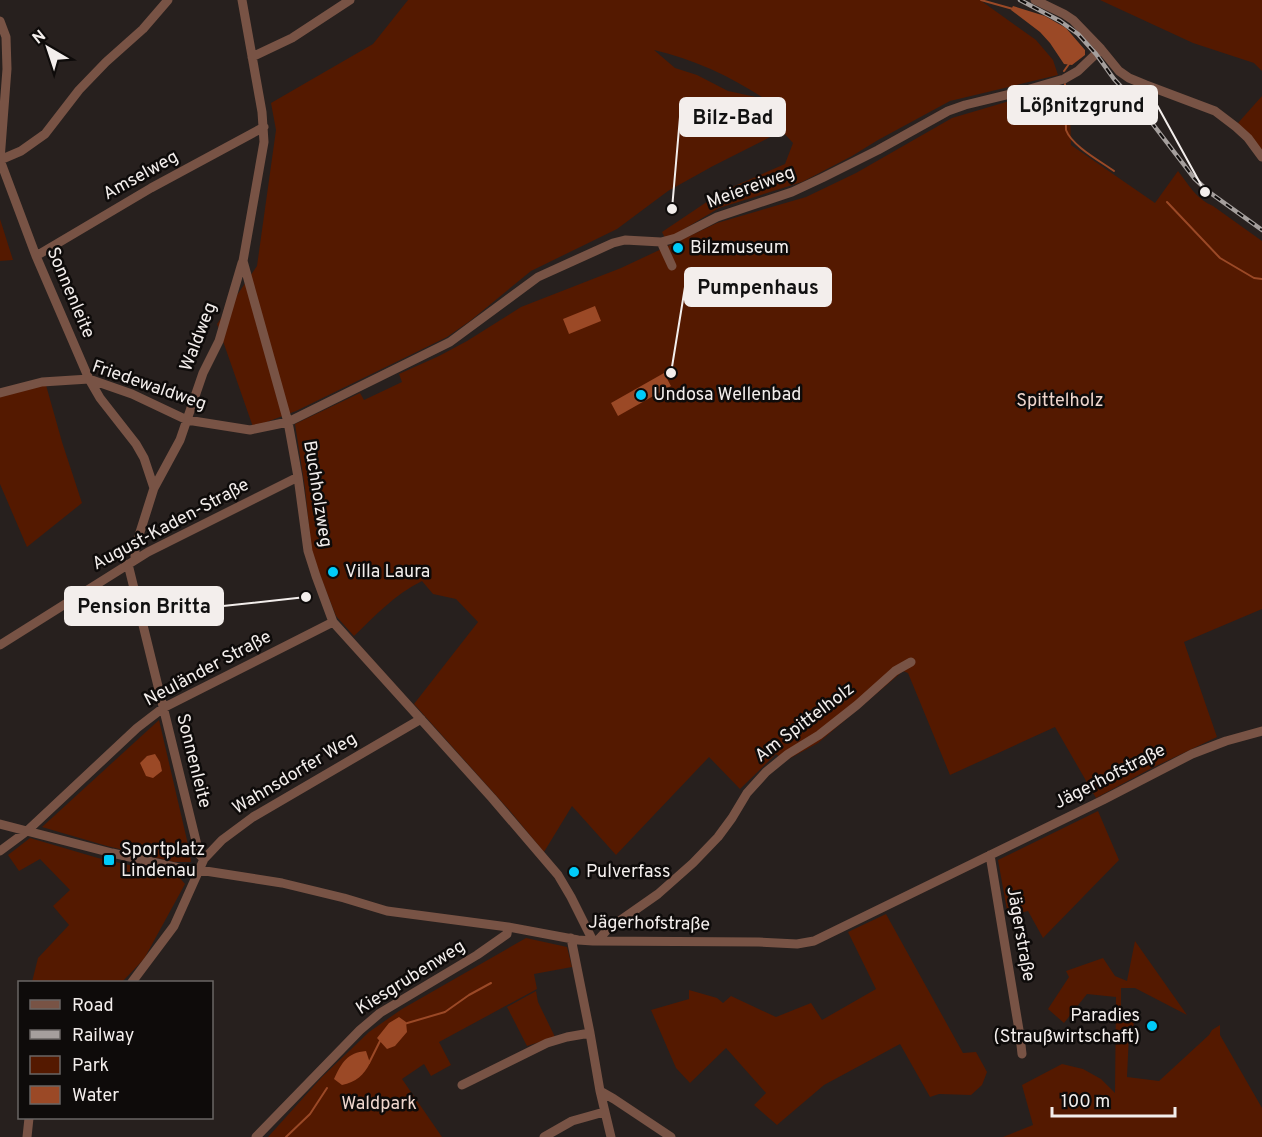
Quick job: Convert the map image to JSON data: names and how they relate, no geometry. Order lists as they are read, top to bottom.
{
  "streets": {
    "street": [
      "Amselweg",
      "Meiereiweg",
      "Sonnenleite",
      "Waldweg",
      "Friedewaldweg",
      "Buchholzweg",
      "August-Kaden-Straße",
      "Neuländer Straße",
      "Am Spittelholz",
      "Wahnsdorfer Weg",
      "Jägerhofstraße",
      "Jägerstraße",
      "Kiesgrubenweg"
    ]
  },
  "crossings": [
    ["Amselweg", "Sonnenleite"],
    ["Amselweg", "Buchholzweg"],
    ["Meiereiweg", "Friedewaldweg"],
    ["Meiereiweg", "Buchholzweg"],
    ["Sonnenleite", "Waldweg"],
    ["Sonnenleite", "Friedewaldweg"],
    ["Sonnenleite", "August-Kaden-Straße"],
    ["Sonnenleite", "Neuländer Straße"],
    ["Sonnenleite", "Wahnsdorfer Weg"],
    ["Waldweg", "Friedewaldweg"],
    ["Waldweg", "Buchholzweg"],
    ["Friedewaldweg", "Buchholzweg"],
    ["Buchholzweg", "August-Kaden-Straße"],
    ["Buchholzweg", "Neuländer Straße"],
    ["Buchholzweg", "Am Spittelholz"],
    ["Buchholzweg", "Wahnsdorfer Weg"],
    ["Buchholzweg", "Jägerhofstraße"],
    ["Neuländer Straße", "Jägerhofstraße"],
    ["Am Spittelholz", "Jägerhofstraße"],
    ["Wahnsdorfer Weg", "Jägerhofstraße"],
    ["Jägerhofstraße", "Jägerstraße"],
    ["Jägerhofstraße", "Kiesgrubenweg"]
  ],
  "parks": ["Spittelholz", "Waldpark"],
  "places": {
    "other": [
      "Lößnitzgrund",
      "Bilz-Bad",
      "Bilzmuseum",
      "Pumpenhaus",
      "Undosa Wellenbad",
      "Villa Laura",
      "Pension Britta",
      "Pulverfass",
      "Paradies (Straußwirtschaft)"
    ],
    "transit": ["Sportplatz Lindenau"]
  },
  "legend": [
    "Road",
    "Railway",
    "Park",
    "Water"
  ],
  "scale_bar": "100 m",
  "north": "top left"
}
